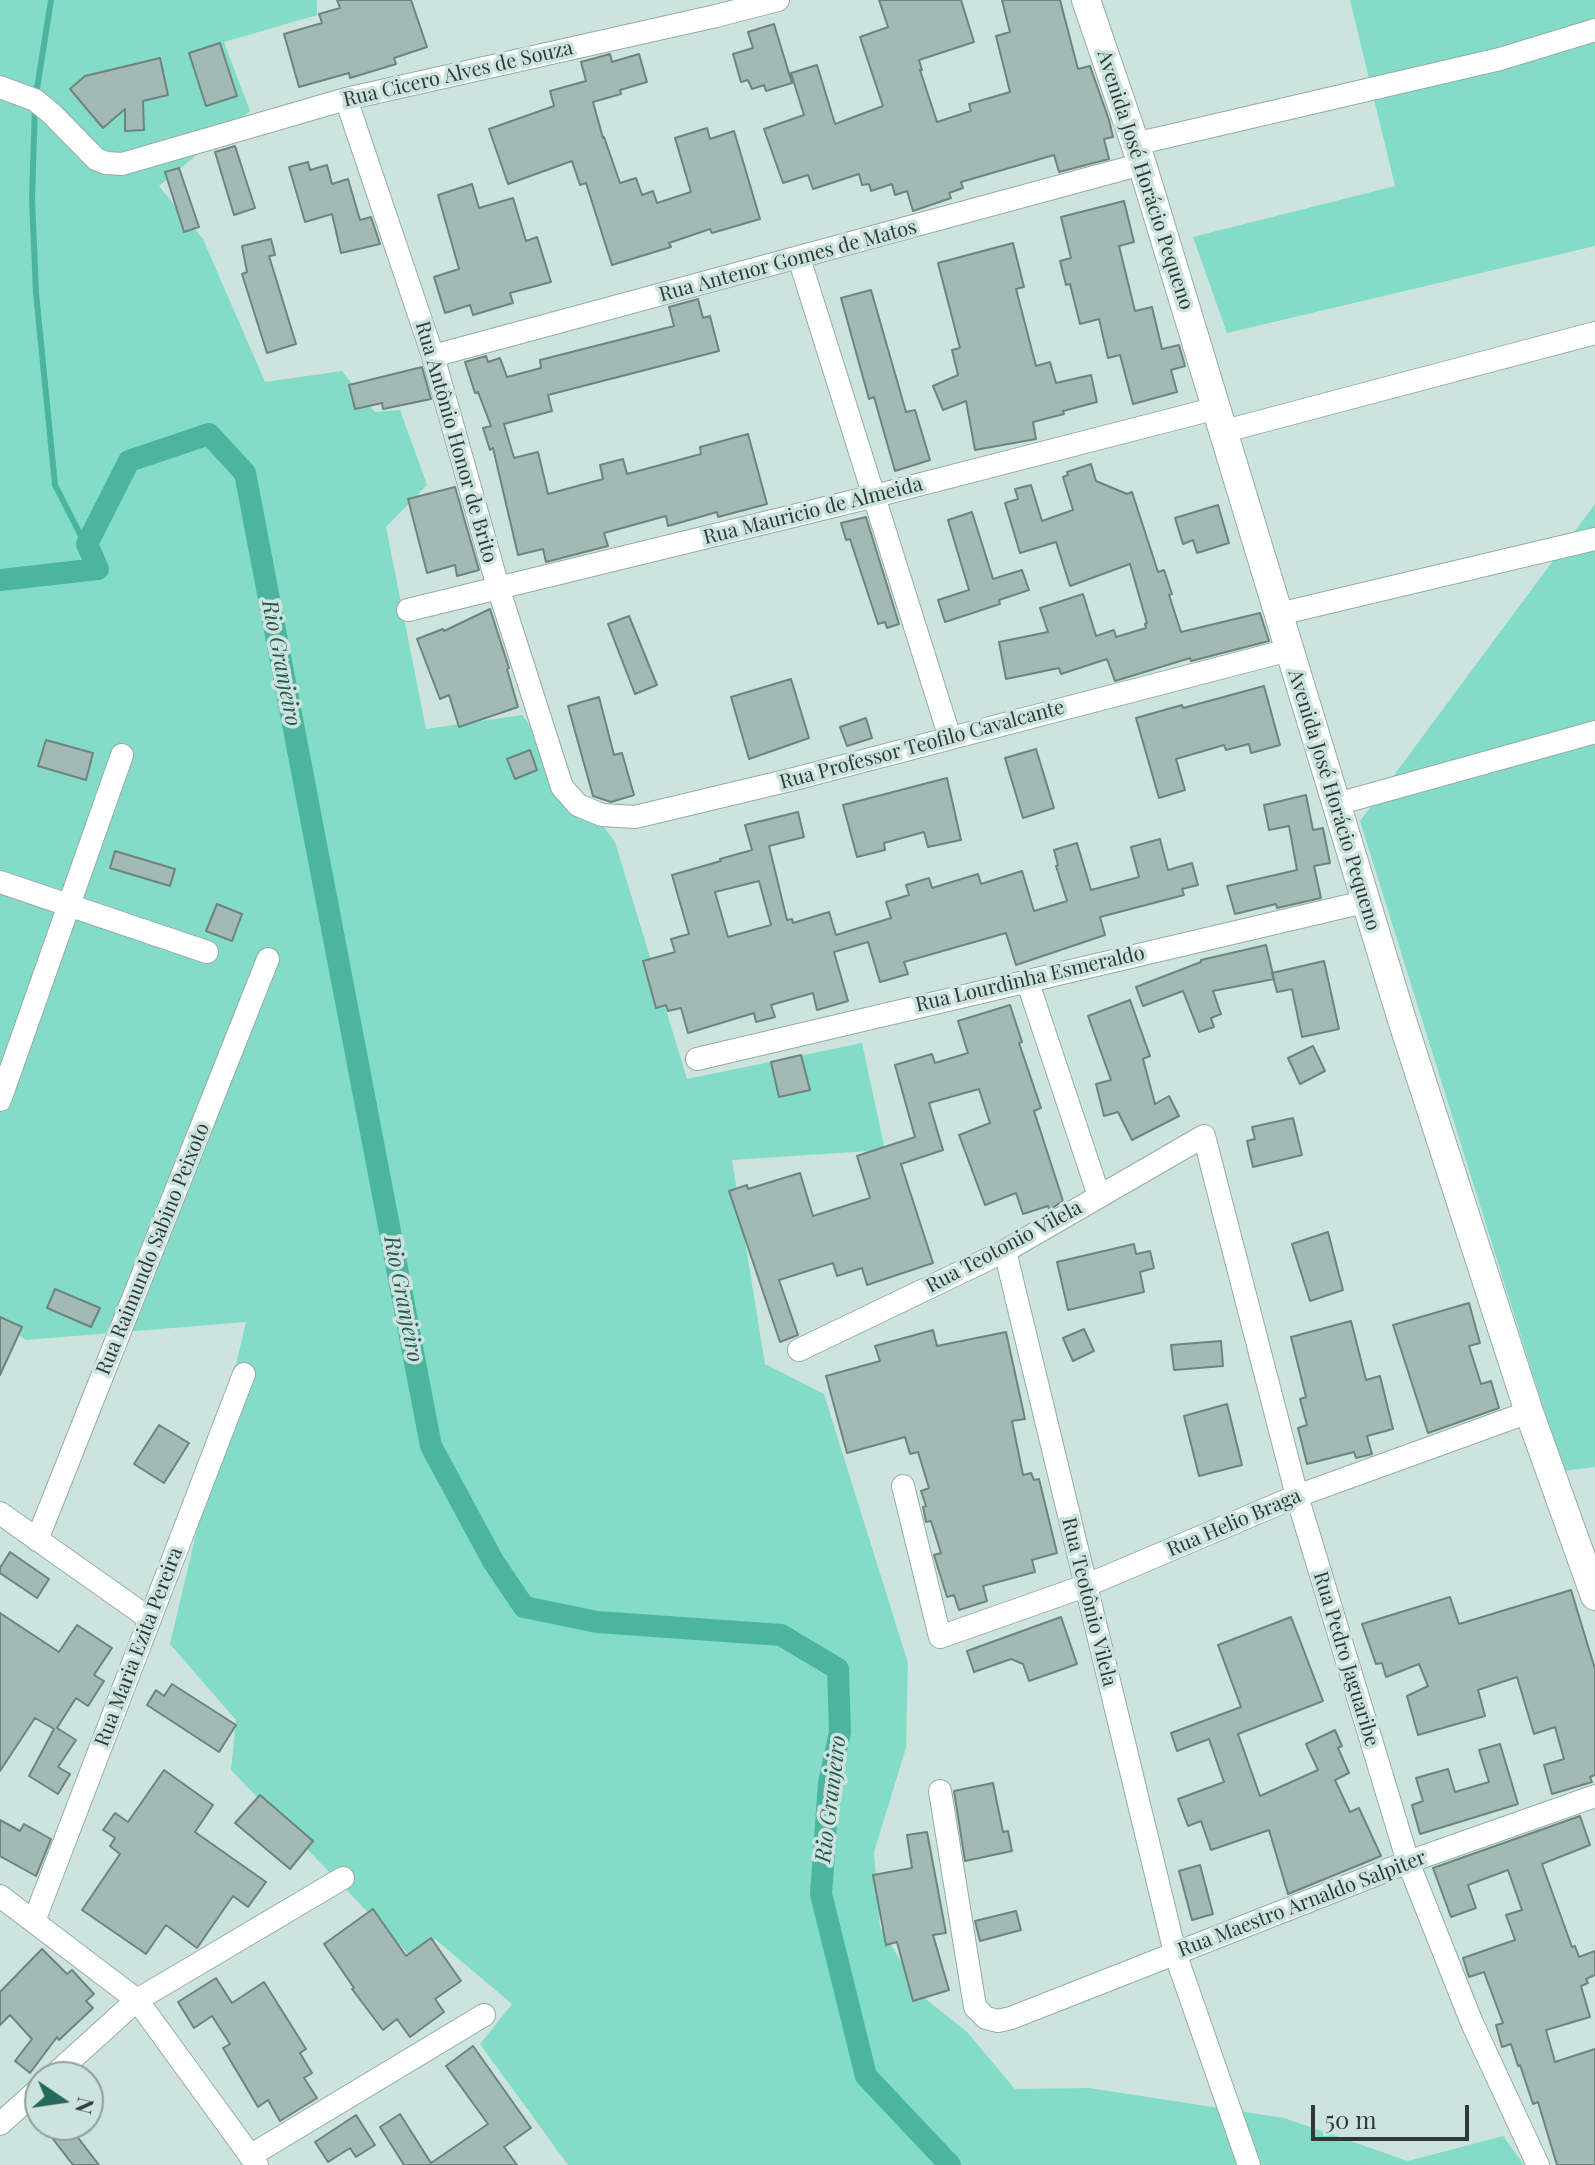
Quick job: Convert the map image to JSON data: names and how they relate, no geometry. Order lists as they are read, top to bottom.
{
  "streets": {
    "street": [
      "Rua Cicero Alves de Souza",
      "Avenida José Horácio Pequeno",
      "Rua Antenor Gomes de Matos",
      "Rua Antônio Honor de Brito",
      "Rua Mauricio de Almeida",
      "Rua Professor Teofilo Cavalcante",
      "Rua Lourdinha Esmeraldo",
      "Rua Teotonio Vilela",
      "Rua Raimundo Sabino Peixoto",
      "Rua Helio Braga",
      "Rua Teotônio Vilela",
      "Rua Maria Ezita Pereira",
      "Rua Pedro Jaguaribe",
      "Rua Maestro Arnaldo Salpiter"
    ]
  },
  "crossings": [
    ["Rua Cicero Alves de Souza", "Rua Antônio Honor de Brito"],
    ["Avenida José Horácio Pequeno", "Rua Antenor Gomes de Matos"],
    ["Avenida José Horácio Pequeno", "Rua Mauricio de Almeida"],
    ["Avenida José Horácio Pequeno", "Rua Professor Teofilo Cavalcante"],
    ["Avenida José Horácio Pequeno", "Rua Lourdinha Esmeraldo"],
    ["Avenida José Horácio Pequeno", "Rua Helio Braga"],
    ["Rua Antenor Gomes de Matos", "Rua Antônio Honor de Brito"],
    ["Rua Antônio Honor de Brito", "Rua Mauricio de Almeida"],
    ["Rua Antônio Honor de Brito", "Rua Professor Teofilo Cavalcante"],
    ["Rua Teotonio Vilela", "Rua Teotônio Vilela"],
    ["Rua Teotonio Vilela", "Rua Pedro Jaguaribe"],
    ["Rua Helio Braga", "Rua Teotônio Vilela"],
    ["Rua Helio Braga", "Rua Pedro Jaguaribe"],
    ["Rua Teotônio Vilela", "Rua Maestro Arnaldo Salpiter"],
    ["Rua Pedro Jaguaribe", "Rua Maestro Arnaldo Salpiter"]
  ],
  "water": ["Rio Granjeiro"],
  "scale_bar": "50 m",
  "north": "right"
}
